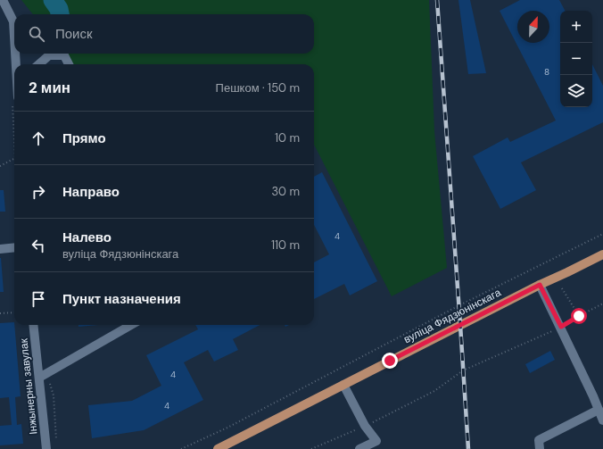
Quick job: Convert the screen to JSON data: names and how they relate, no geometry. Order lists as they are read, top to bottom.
{
  "streets": {
    "main road": ["вуліца Фядзюнінскага"],
    "street": ["Інжынерны завулак"]
  },
  "house_numbers": [
    "8",
    "4",
    "4",
    "4"
  ],
  "north": "top",
  "page": {
    "map_buttons": ["+", "−"],
    "search": "Поиск",
    "heading": ["2 мин", "Пешком · 150 m"],
    "list": [
      ["Прямо", "10 m"],
      ["Направо", "30 m"],
      ["Налево", "вуліца Фядзюнінскага", "110 m"],
      "Пункт назначения"
    ]
  }
}
